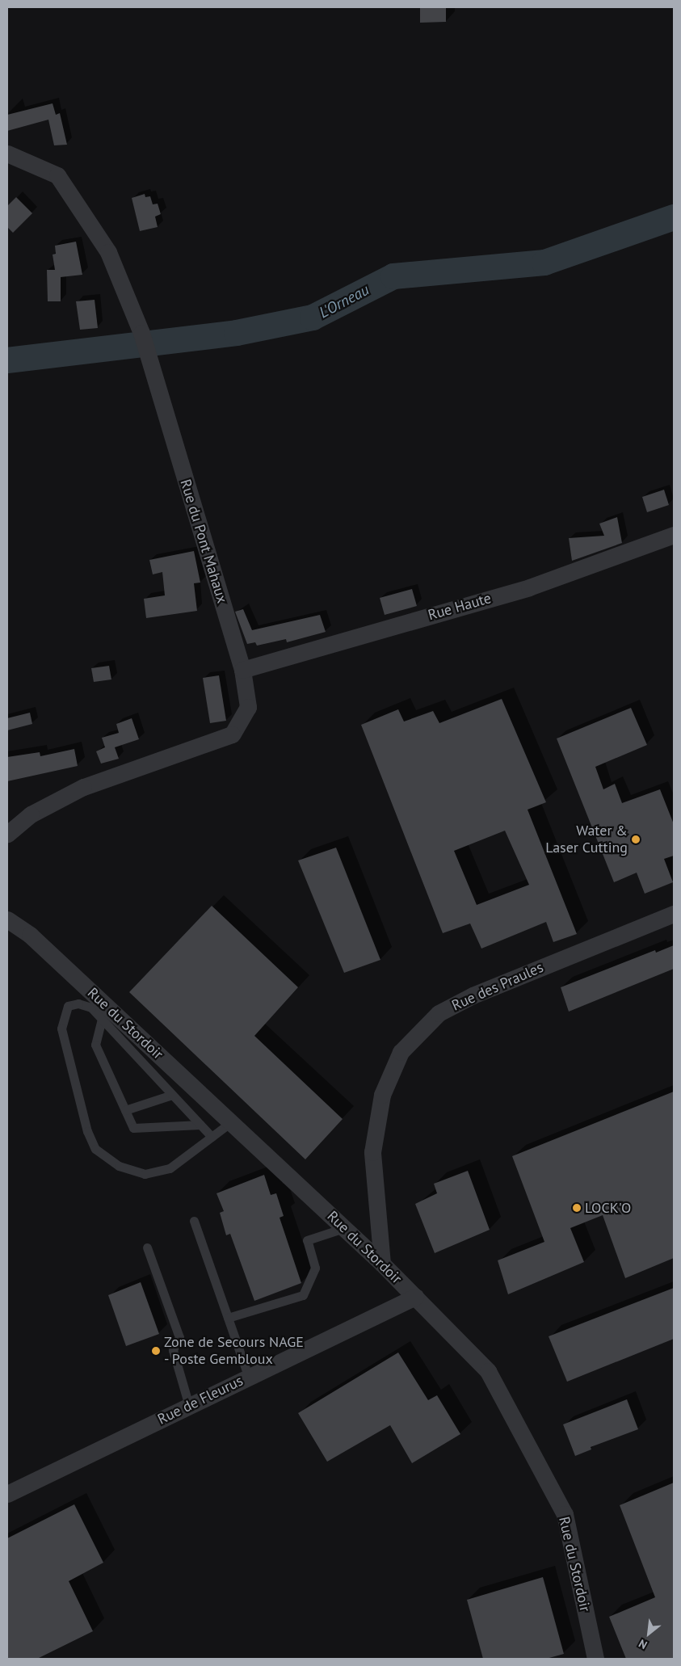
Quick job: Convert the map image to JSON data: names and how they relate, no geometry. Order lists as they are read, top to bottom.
{
  "streets": {
    "street": [
      "Rue du Pont Mahaux",
      "Rue Haute",
      "Rue des Praules",
      "Rue du Stordoir",
      "Rue de Fleurus"
    ]
  },
  "crossings": [
    ["Rue du Pont Mahaux", "Rue Haute"],
    ["Rue des Praules", "Rue du Stordoir"],
    ["Rue du Stordoir", "Rue de Fleurus"]
  ],
  "water": ["L'Orneau"],
  "places": ["Water & Laser Cutting", "LOCK'O", "Zone de Secours NAGE - Poste Gembloux"],
  "north": "bottom left"
}
